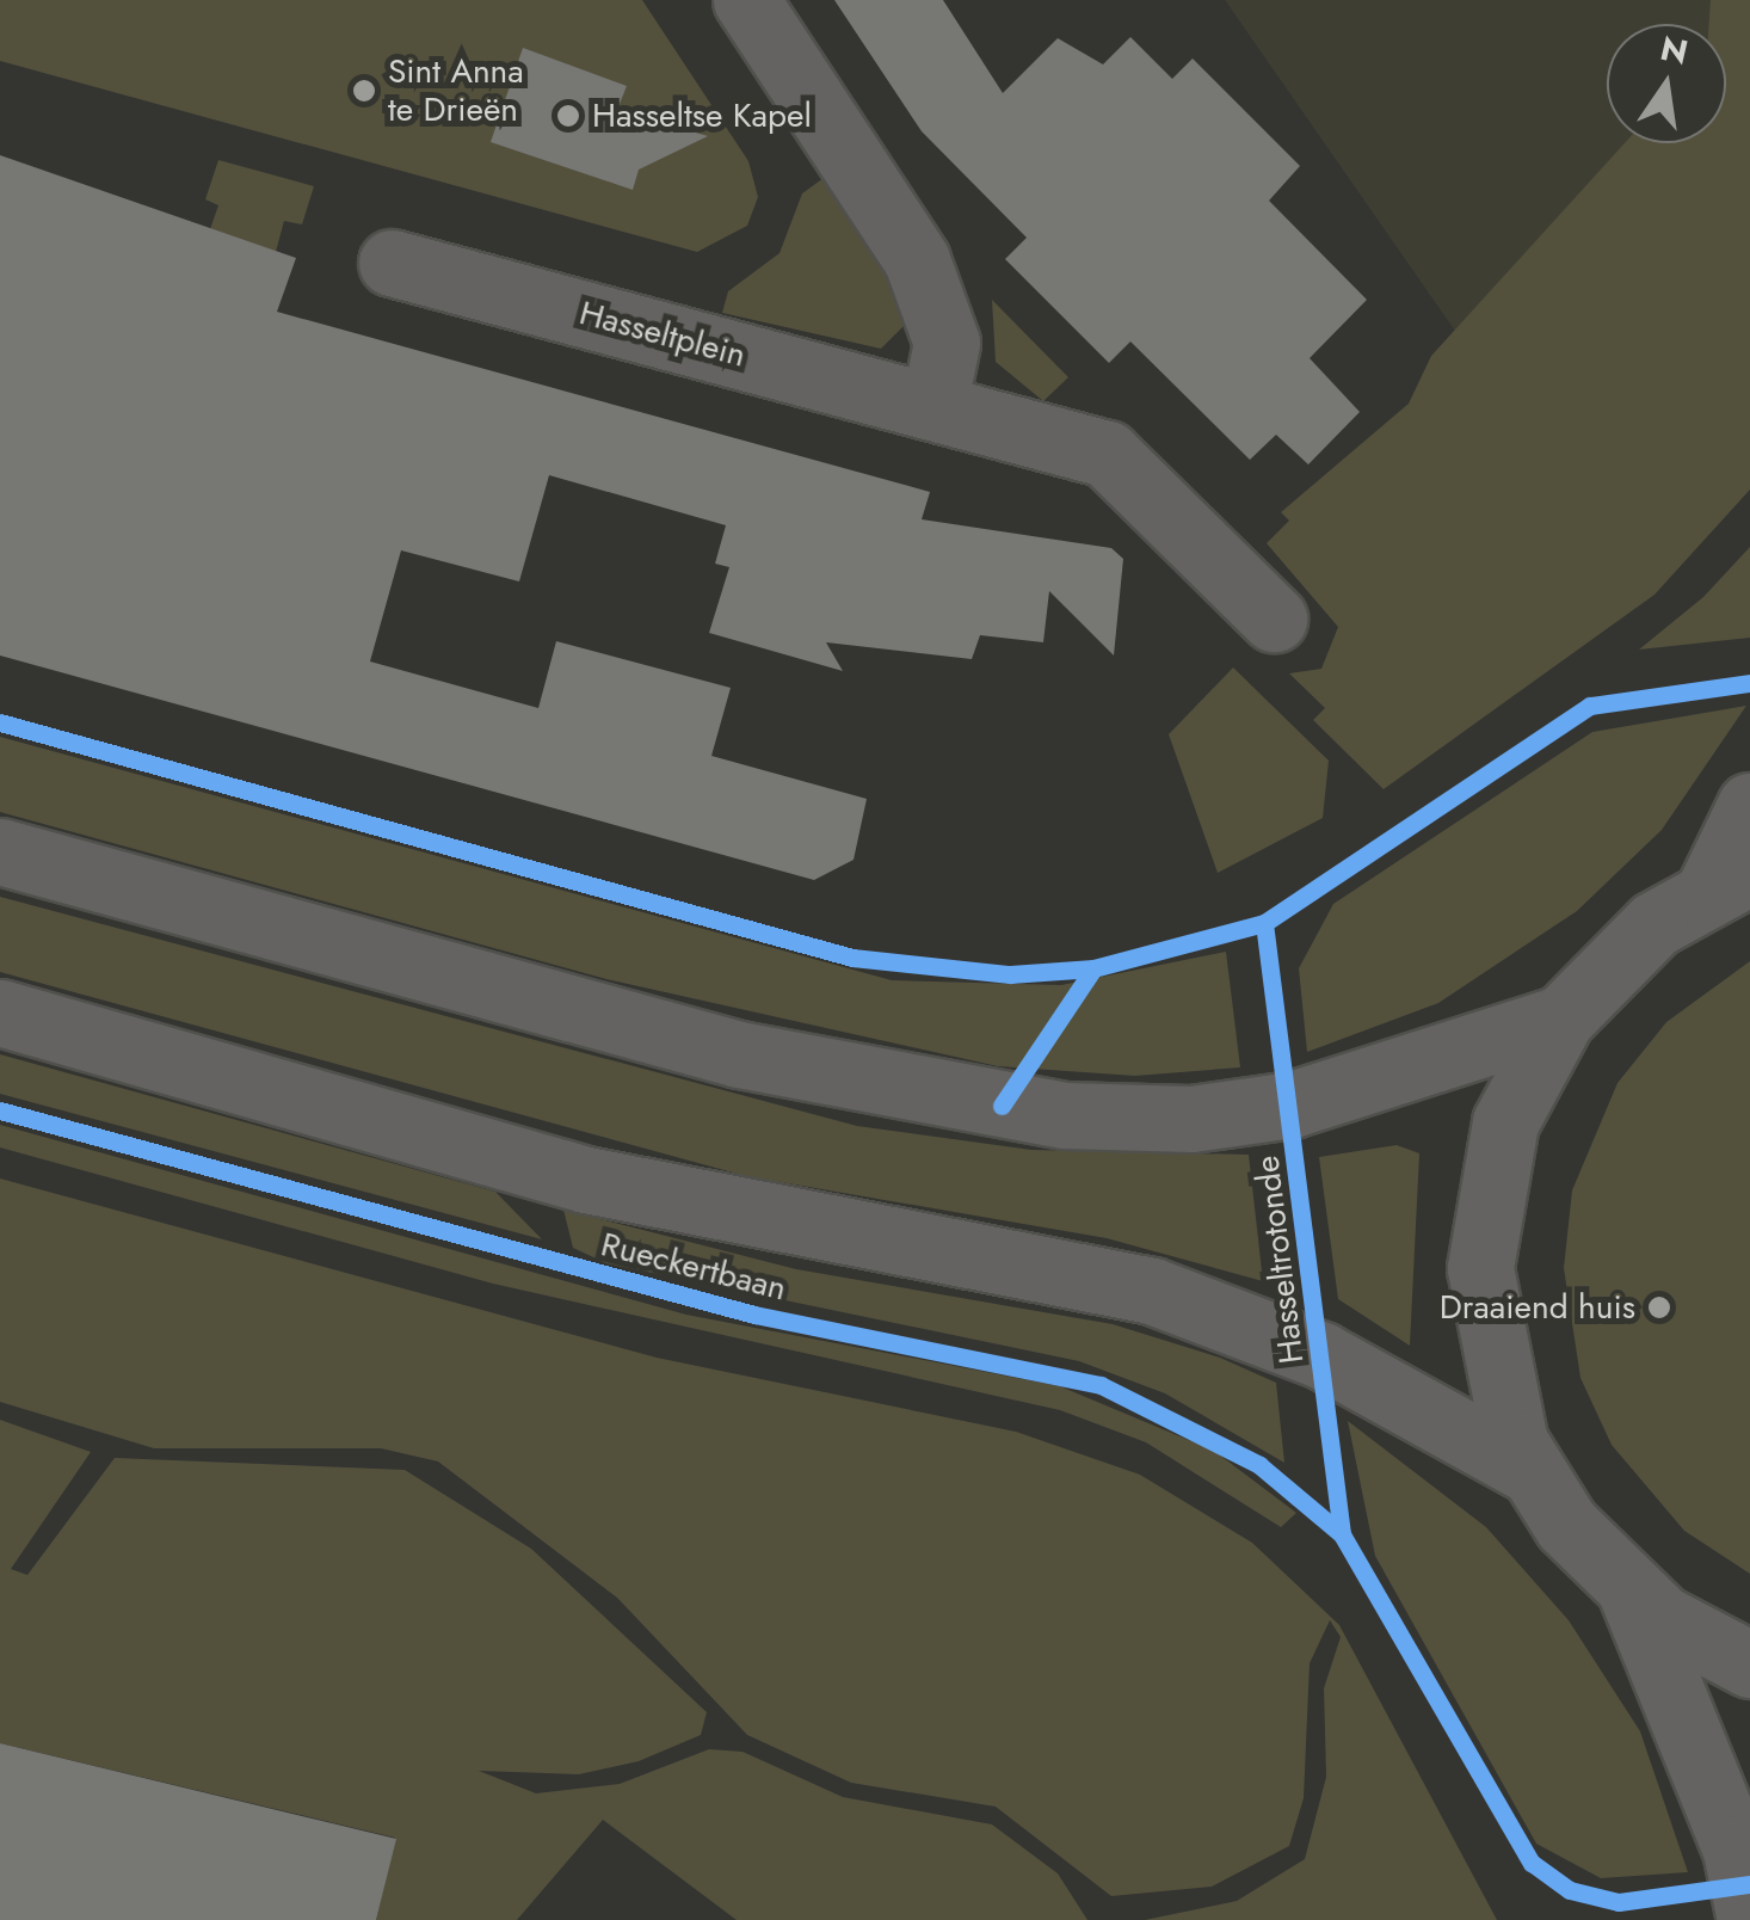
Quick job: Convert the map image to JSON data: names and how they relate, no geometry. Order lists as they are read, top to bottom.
{
  "streets": {
    "main road": ["Hasseltplein", "Rueckertbaan"],
    "cycle path": ["Hasseltrotonde"]
  },
  "places": ["Sint Anna te Drieën", "Hasseltse Kapel", "Draaiend huis"],
  "north": "top"
}
